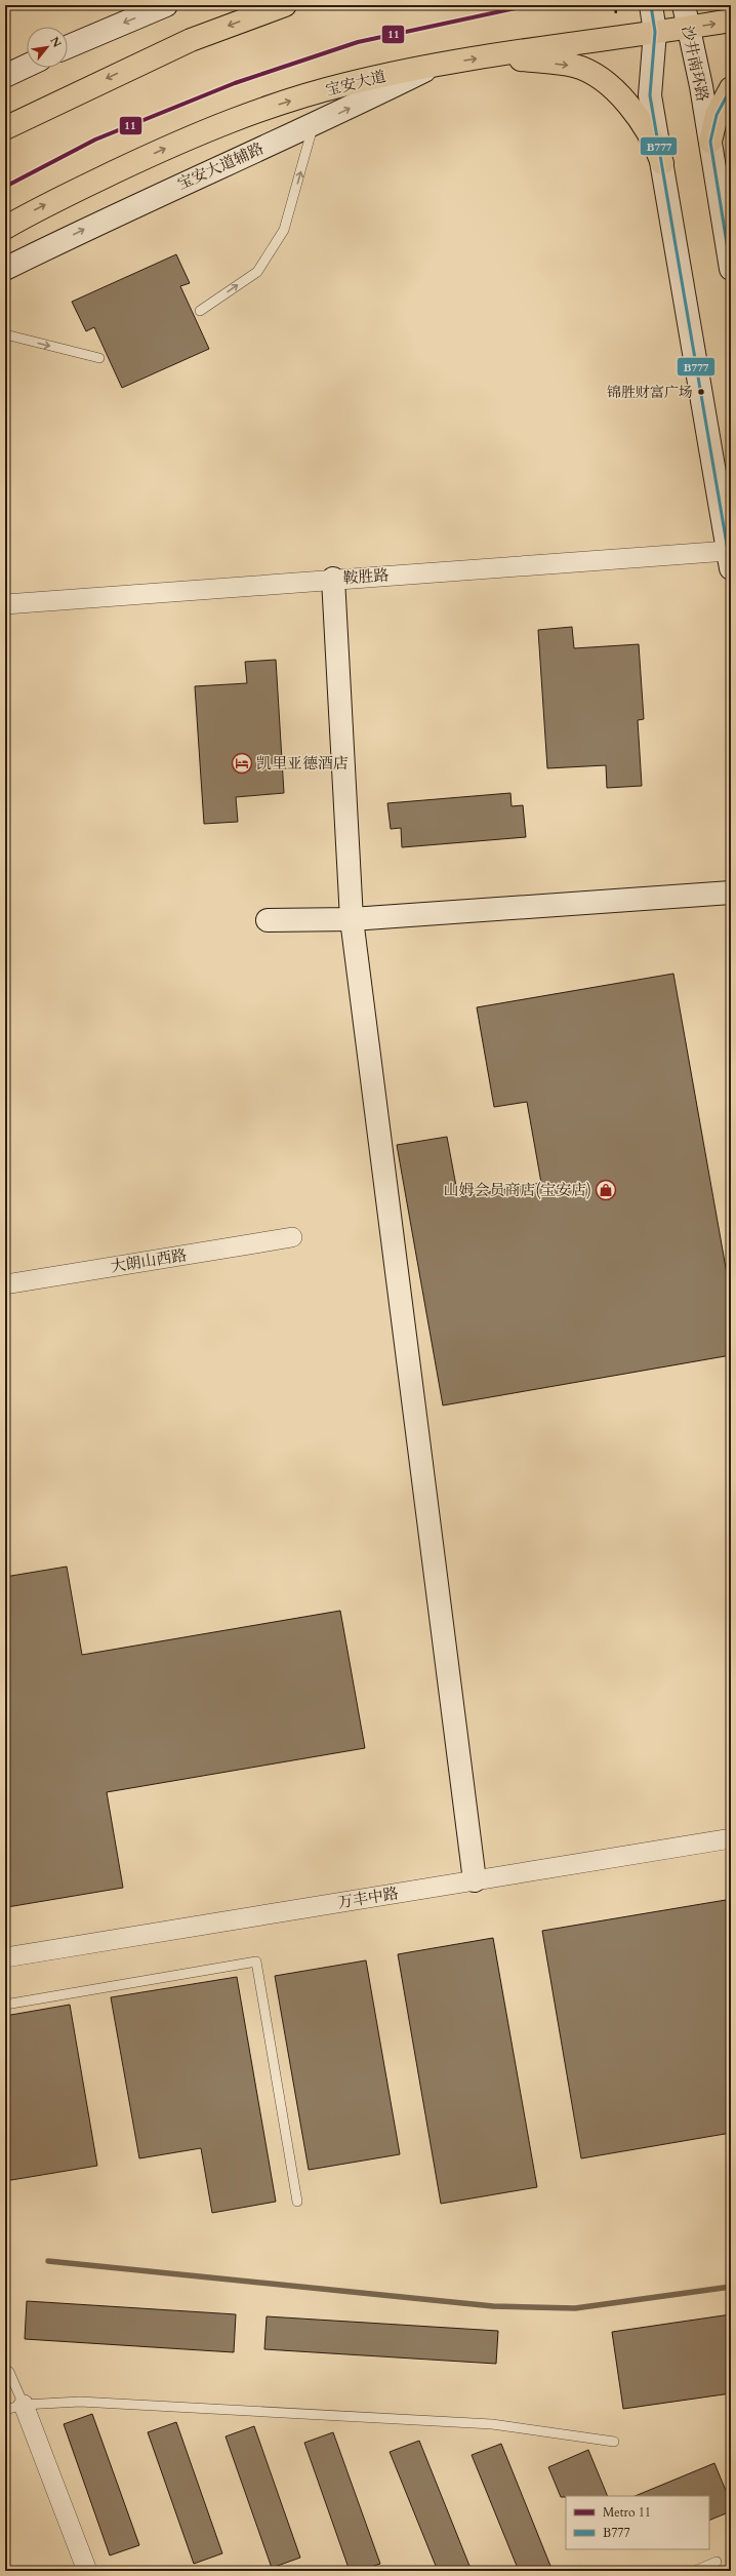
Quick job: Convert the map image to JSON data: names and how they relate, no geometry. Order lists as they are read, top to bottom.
{
  "streets": {
    "main road": ["宝安大道"],
    "street": [
      "沙井南环路",
      "宝安大道辅路",
      "鞍胜路",
      "大朗山西路",
      "万丰中路"
    ]
  },
  "crossings": [
    ["沙井南环路", "宝安大道"],
    ["宝安大道", "宝安大道辅路"]
  ],
  "one_way": ["宝安大道辅路"],
  "places": {
    "other": ["锦胜财富广场"],
    "hotel": ["凯里亚德酒店"],
    "shop": ["山姆会员商店(宝安店)"]
  },
  "lines": ["metro line 11", "transit line B777"],
  "legend": ["Metro 11", "B777"],
  "north": "top right"
}
